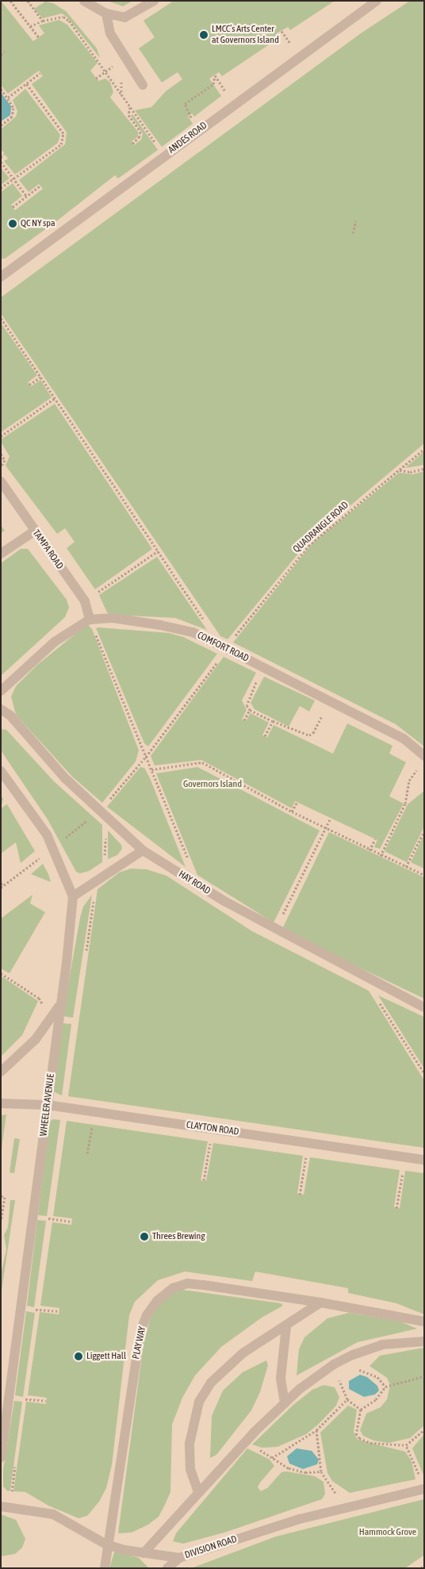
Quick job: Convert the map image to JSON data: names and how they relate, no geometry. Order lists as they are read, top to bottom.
{
  "streets": {
    "street": [
      "ANDES ROAD",
      "TAMPA ROAD",
      "COMFORT ROAD",
      "HAY ROAD",
      "WHEELER AVENUE",
      "CLAYTON ROAD",
      "PLAY WAY",
      "DIVISION ROAD"
    ],
    "path": ["QUADRANGLE ROAD"]
  },
  "crossings": [
    ["QUADRANGLE ROAD", "COMFORT ROAD"],
    ["QUADRANGLE ROAD", "HAY ROAD"],
    ["QUADRANGLE ROAD", "WHEELER AVENUE"],
    ["TAMPA ROAD", "COMFORT ROAD"],
    ["WHEELER AVENUE", "CLAYTON ROAD"],
    ["PLAY WAY", "DIVISION ROAD"]
  ],
  "parks": ["Governors Island", "Hammock Grove"],
  "places": [
    "LMCC’s Arts Center at Governors Island",
    "QC NY spa",
    "Threes Brewing",
    "Liggett Hall"
  ]
}
